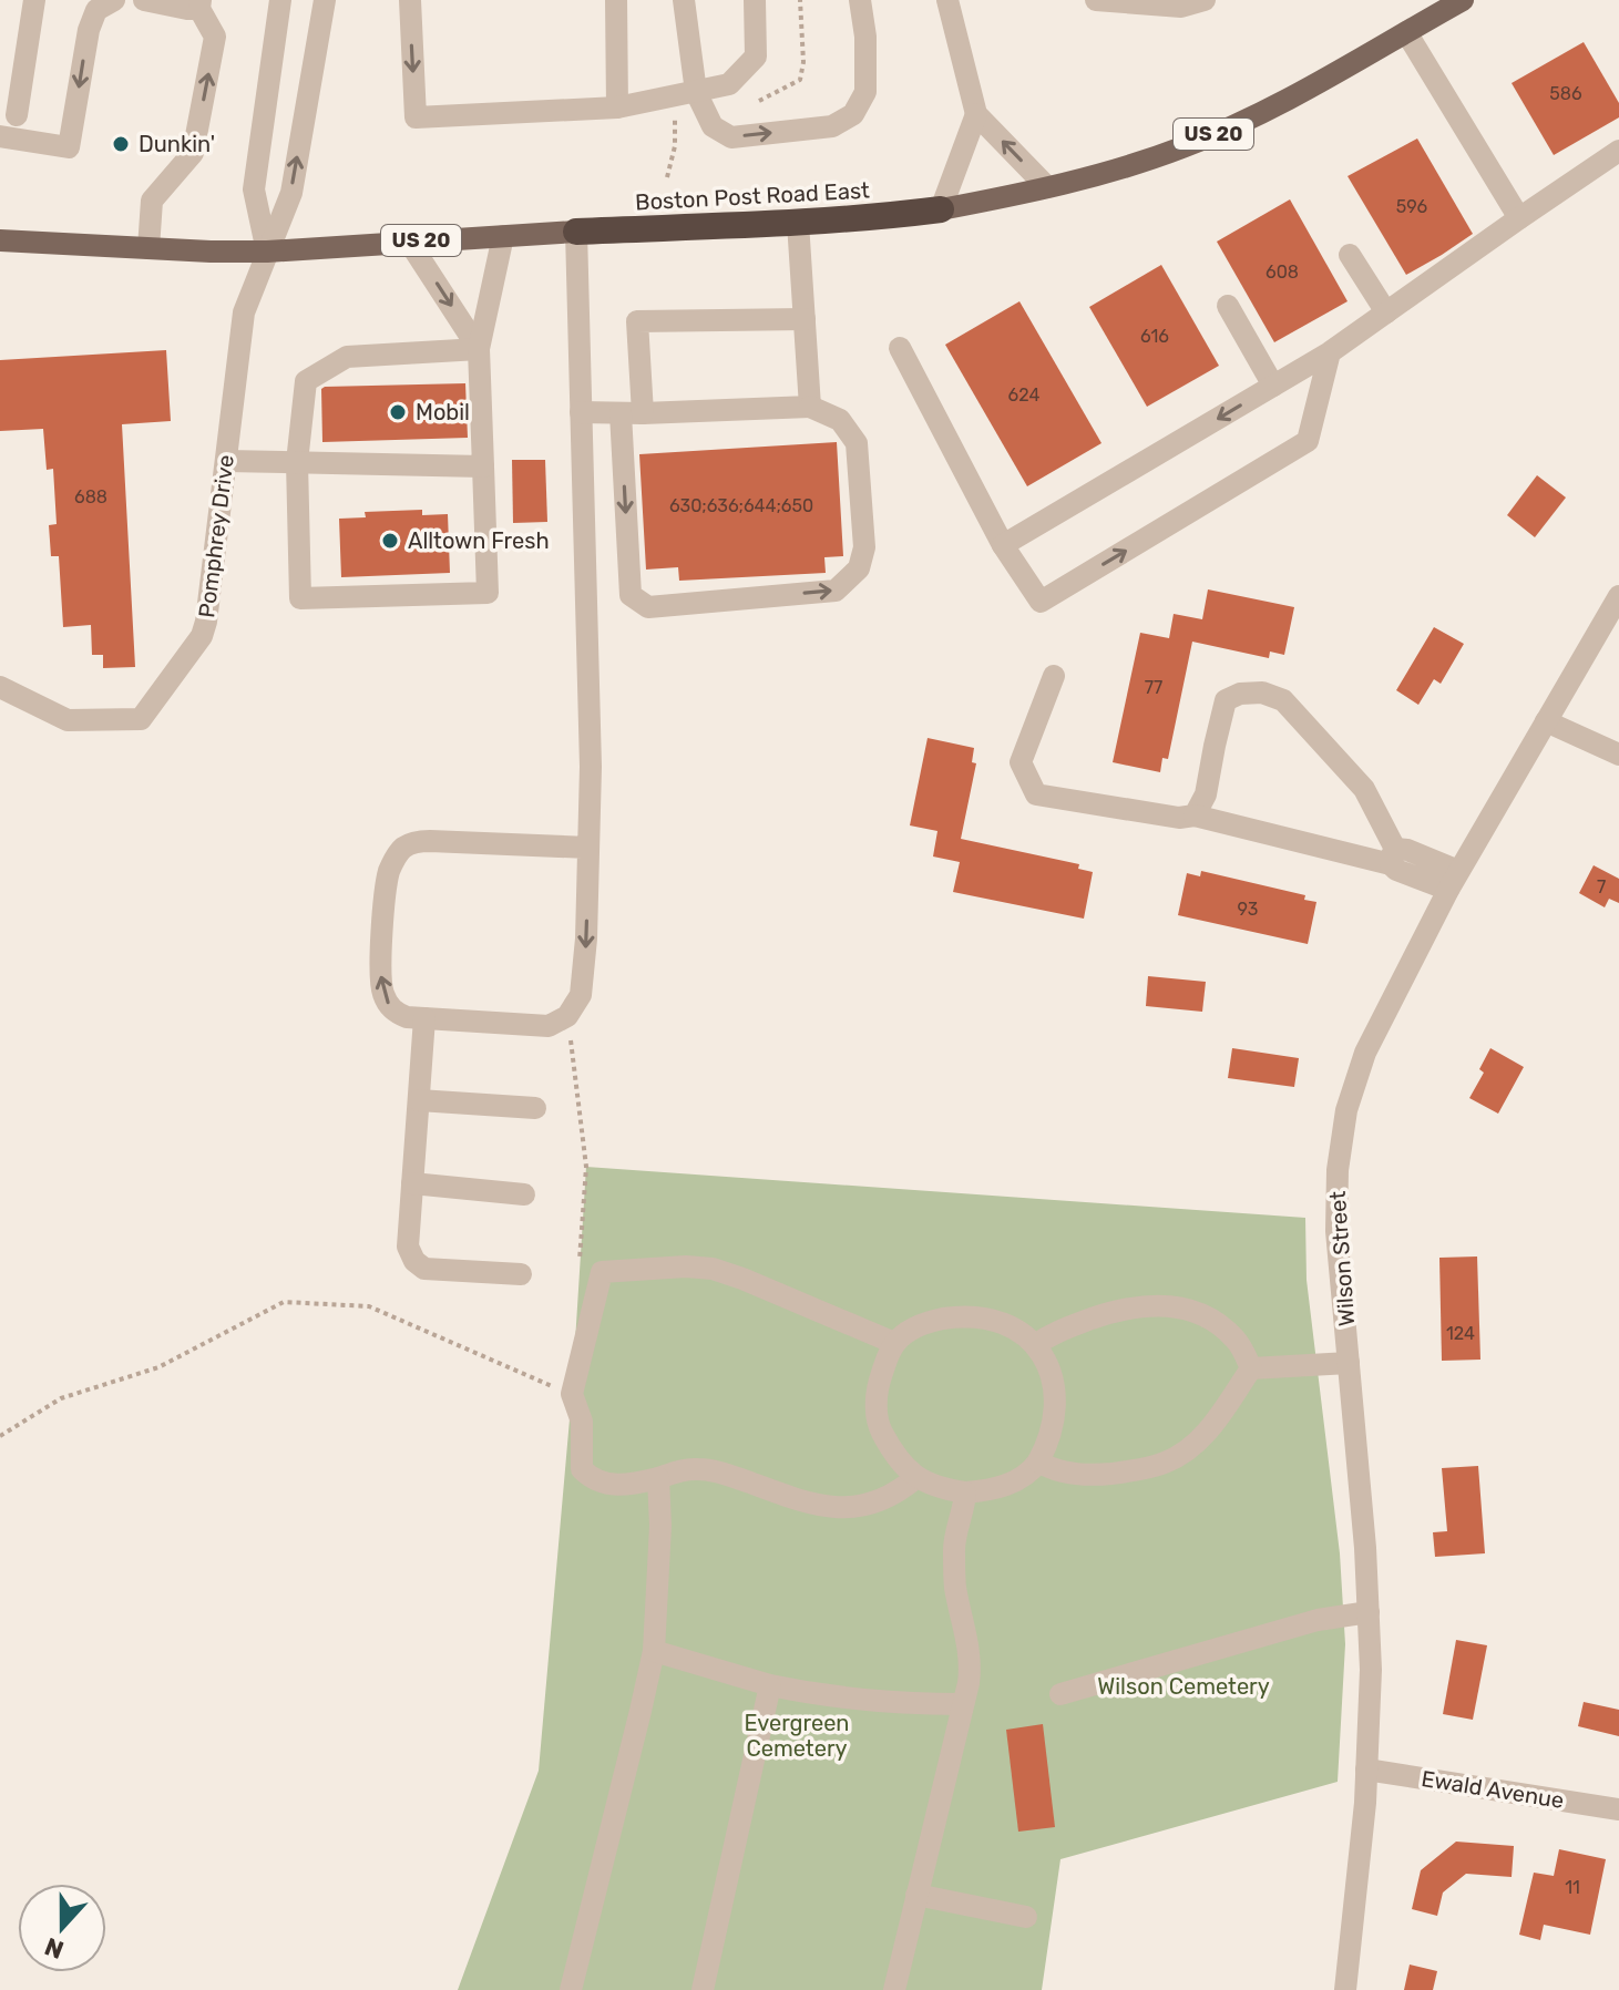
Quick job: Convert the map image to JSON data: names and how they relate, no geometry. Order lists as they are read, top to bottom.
{
  "streets": {
    "highway": ["US 20", "Boston Post Road East"],
    "street": ["Pomphrey Drive", "Wilson Street", "Ewald Avenue"]
  },
  "crossings": [
    ["Boston Post Road East", "Pomphrey Drive"],
    ["Wilson Street", "Ewald Avenue"]
  ],
  "parks": ["Wilson Cemetery", "Evergreen Cemetery"],
  "places": ["Dunkin'", "Mobil", "Alltown Fresh"],
  "house_numbers": [
    "586",
    "596",
    "608",
    "616",
    "624",
    "688",
    "630;636;644;650",
    "77",
    "7",
    "93",
    "124",
    "11"
  ],
  "north": "bottom"
}
